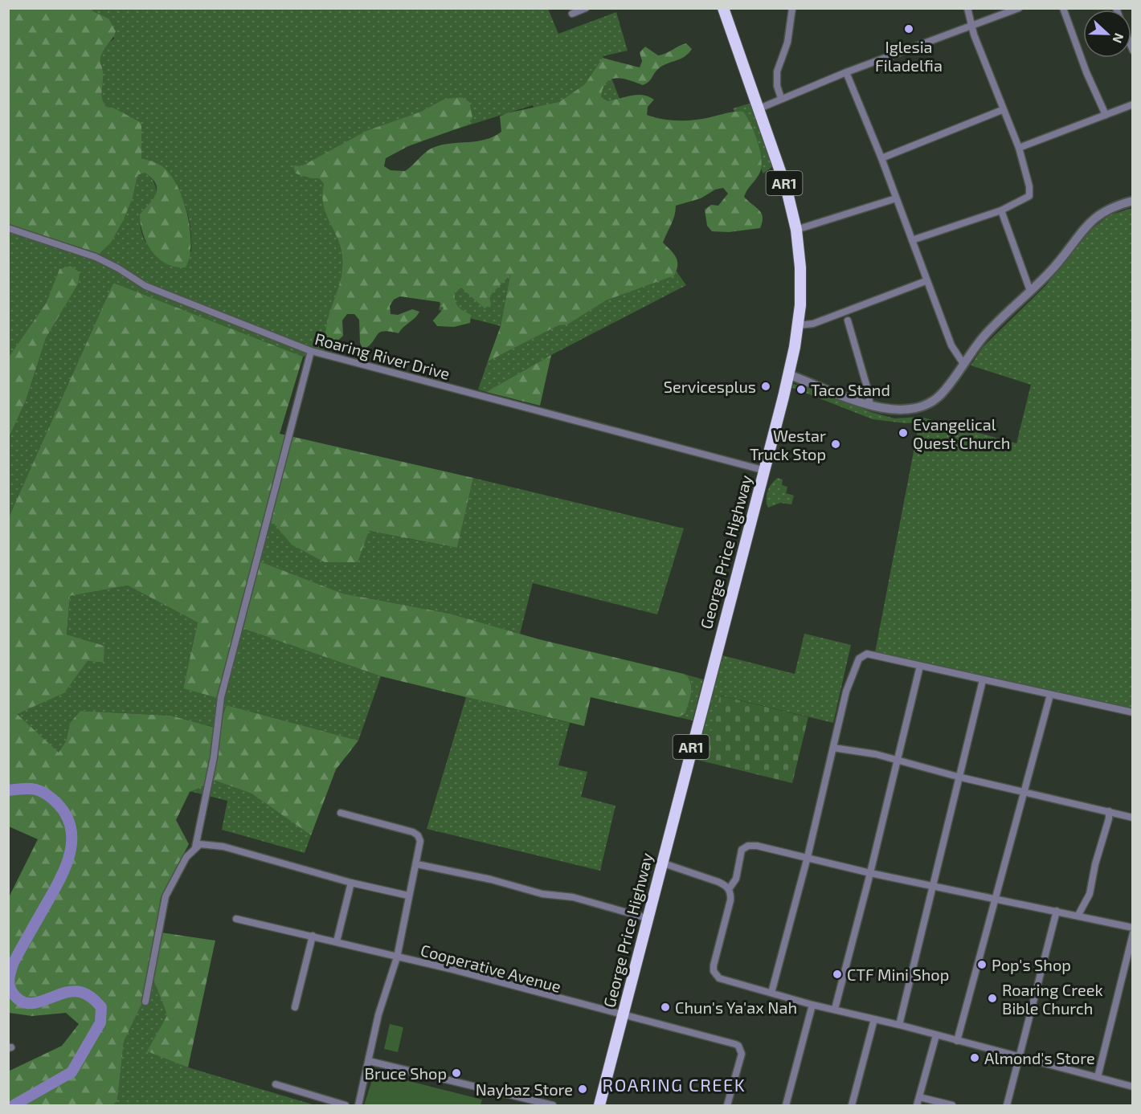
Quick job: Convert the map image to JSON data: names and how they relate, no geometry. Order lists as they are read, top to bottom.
{
  "streets": {
    "highway": ["AR1", "George Price Highway"],
    "street": ["Roaring River Drive", "Cooperative Avenue"]
  },
  "crossings": [
    ["Roaring River Drive", "George Price Highway"],
    ["George Price Highway", "Cooperative Avenue"]
  ],
  "districts": ["ROARING CREEK"],
  "places": [
    "Iglesia Filadelfia",
    "Servicesplus",
    "Taco Stand",
    "Evangelical Quest Church",
    "Westar Truck Stop",
    "Pop's Shop",
    "CTF Mini Shop",
    "Roaring Creek Bible Church",
    "Chun's Ya'ax Nah",
    "Almond's Store",
    "Bruce Shop",
    "Naybaz Store"
  ],
  "north": "right"
}
